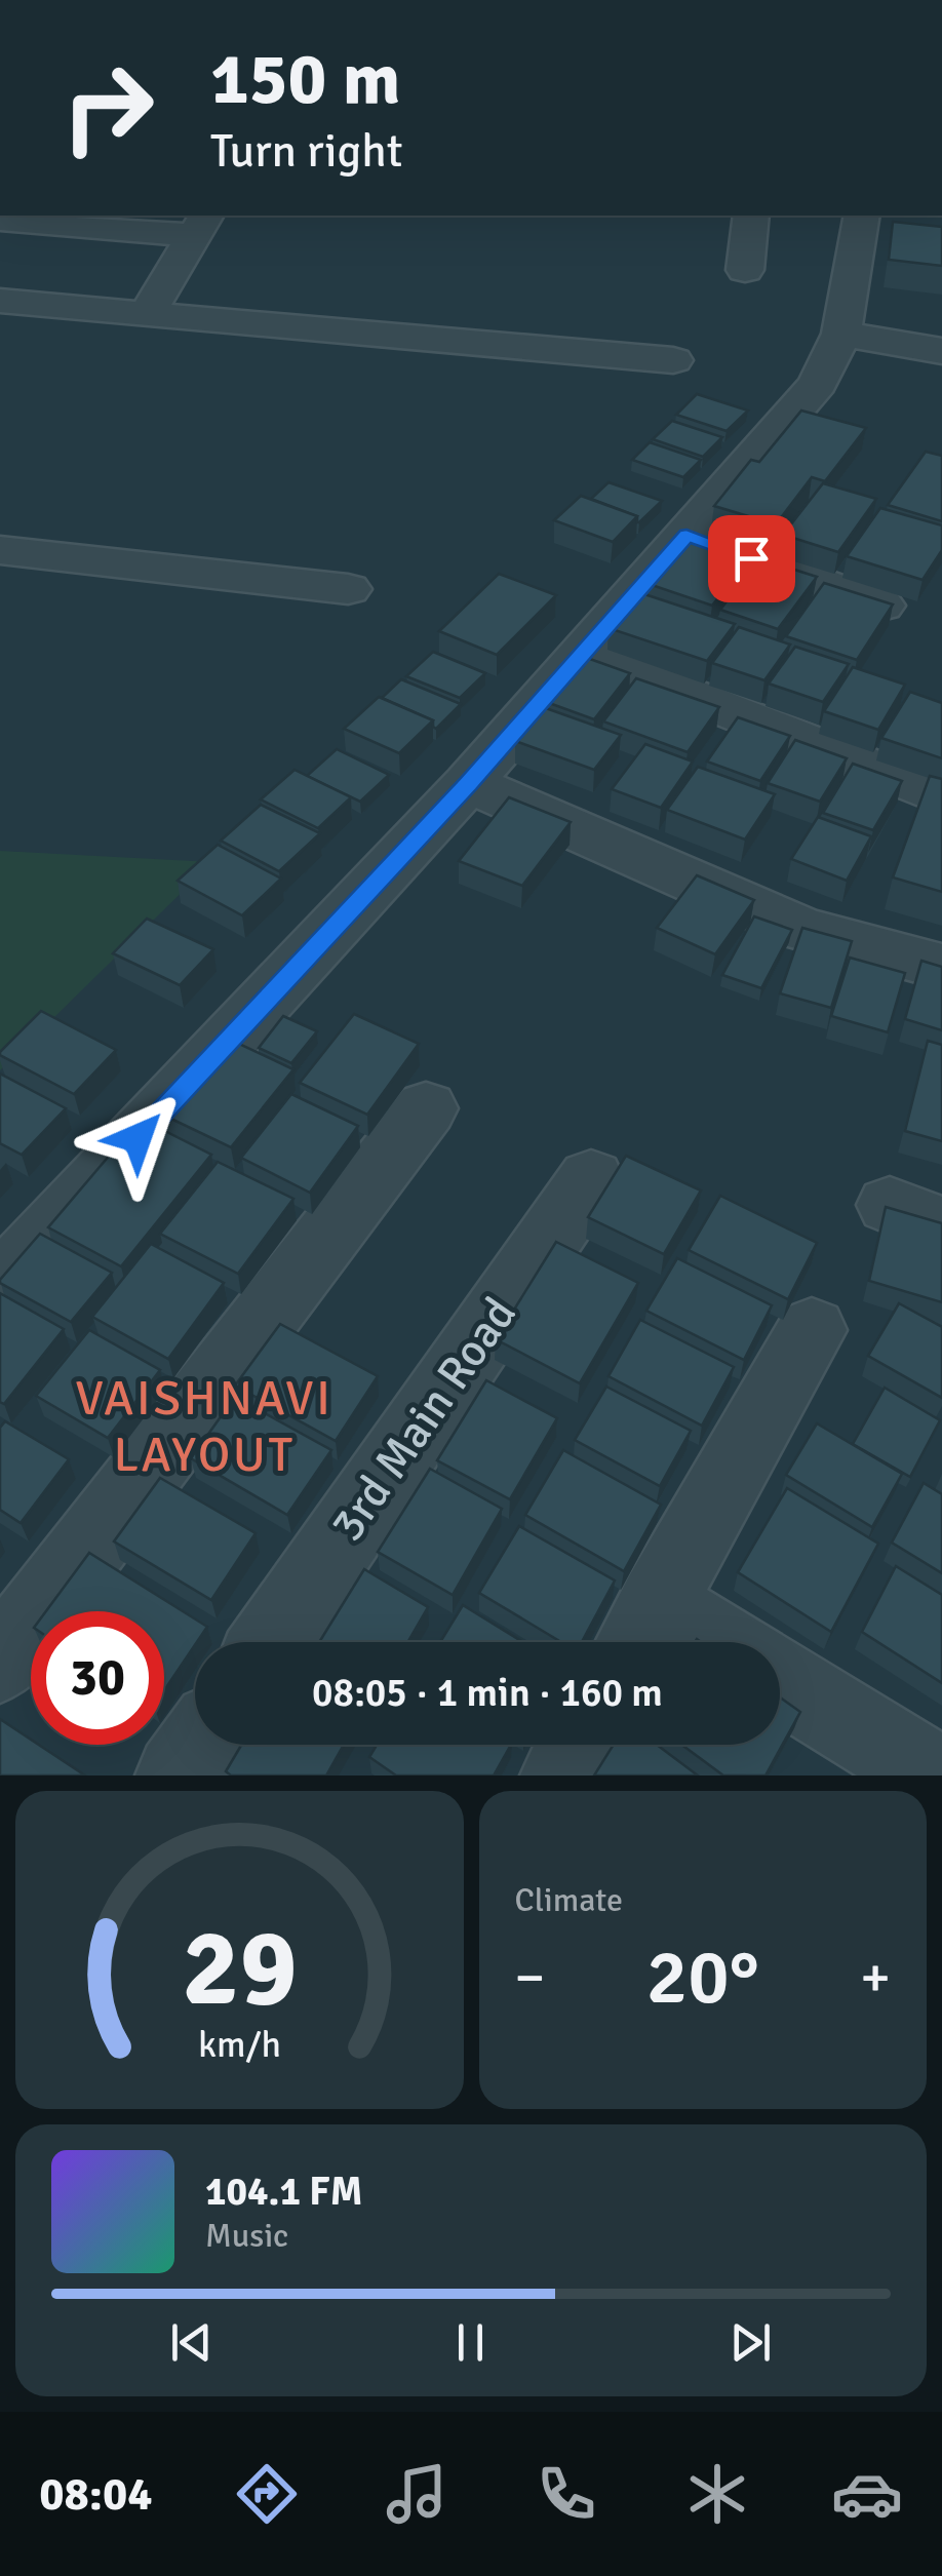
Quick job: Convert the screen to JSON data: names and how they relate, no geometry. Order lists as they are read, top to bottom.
{
  "streets": {
    "street": ["3rd Main Road"]
  },
  "districts": ["VAISHNAVI LAYOUT"],
  "page": {
    "turn": ["150 m", "Turn right"],
    "limit": "30",
    "trip": "08:05 · 1 min · 160 m",
    "tile": "Climate",
    "heat": ["−", "20°", "+"],
    "song": ["104.1 FM", "Music"],
    "tabs": "08:04",
    "gauge": ["29", "km/h"]
  }
}
